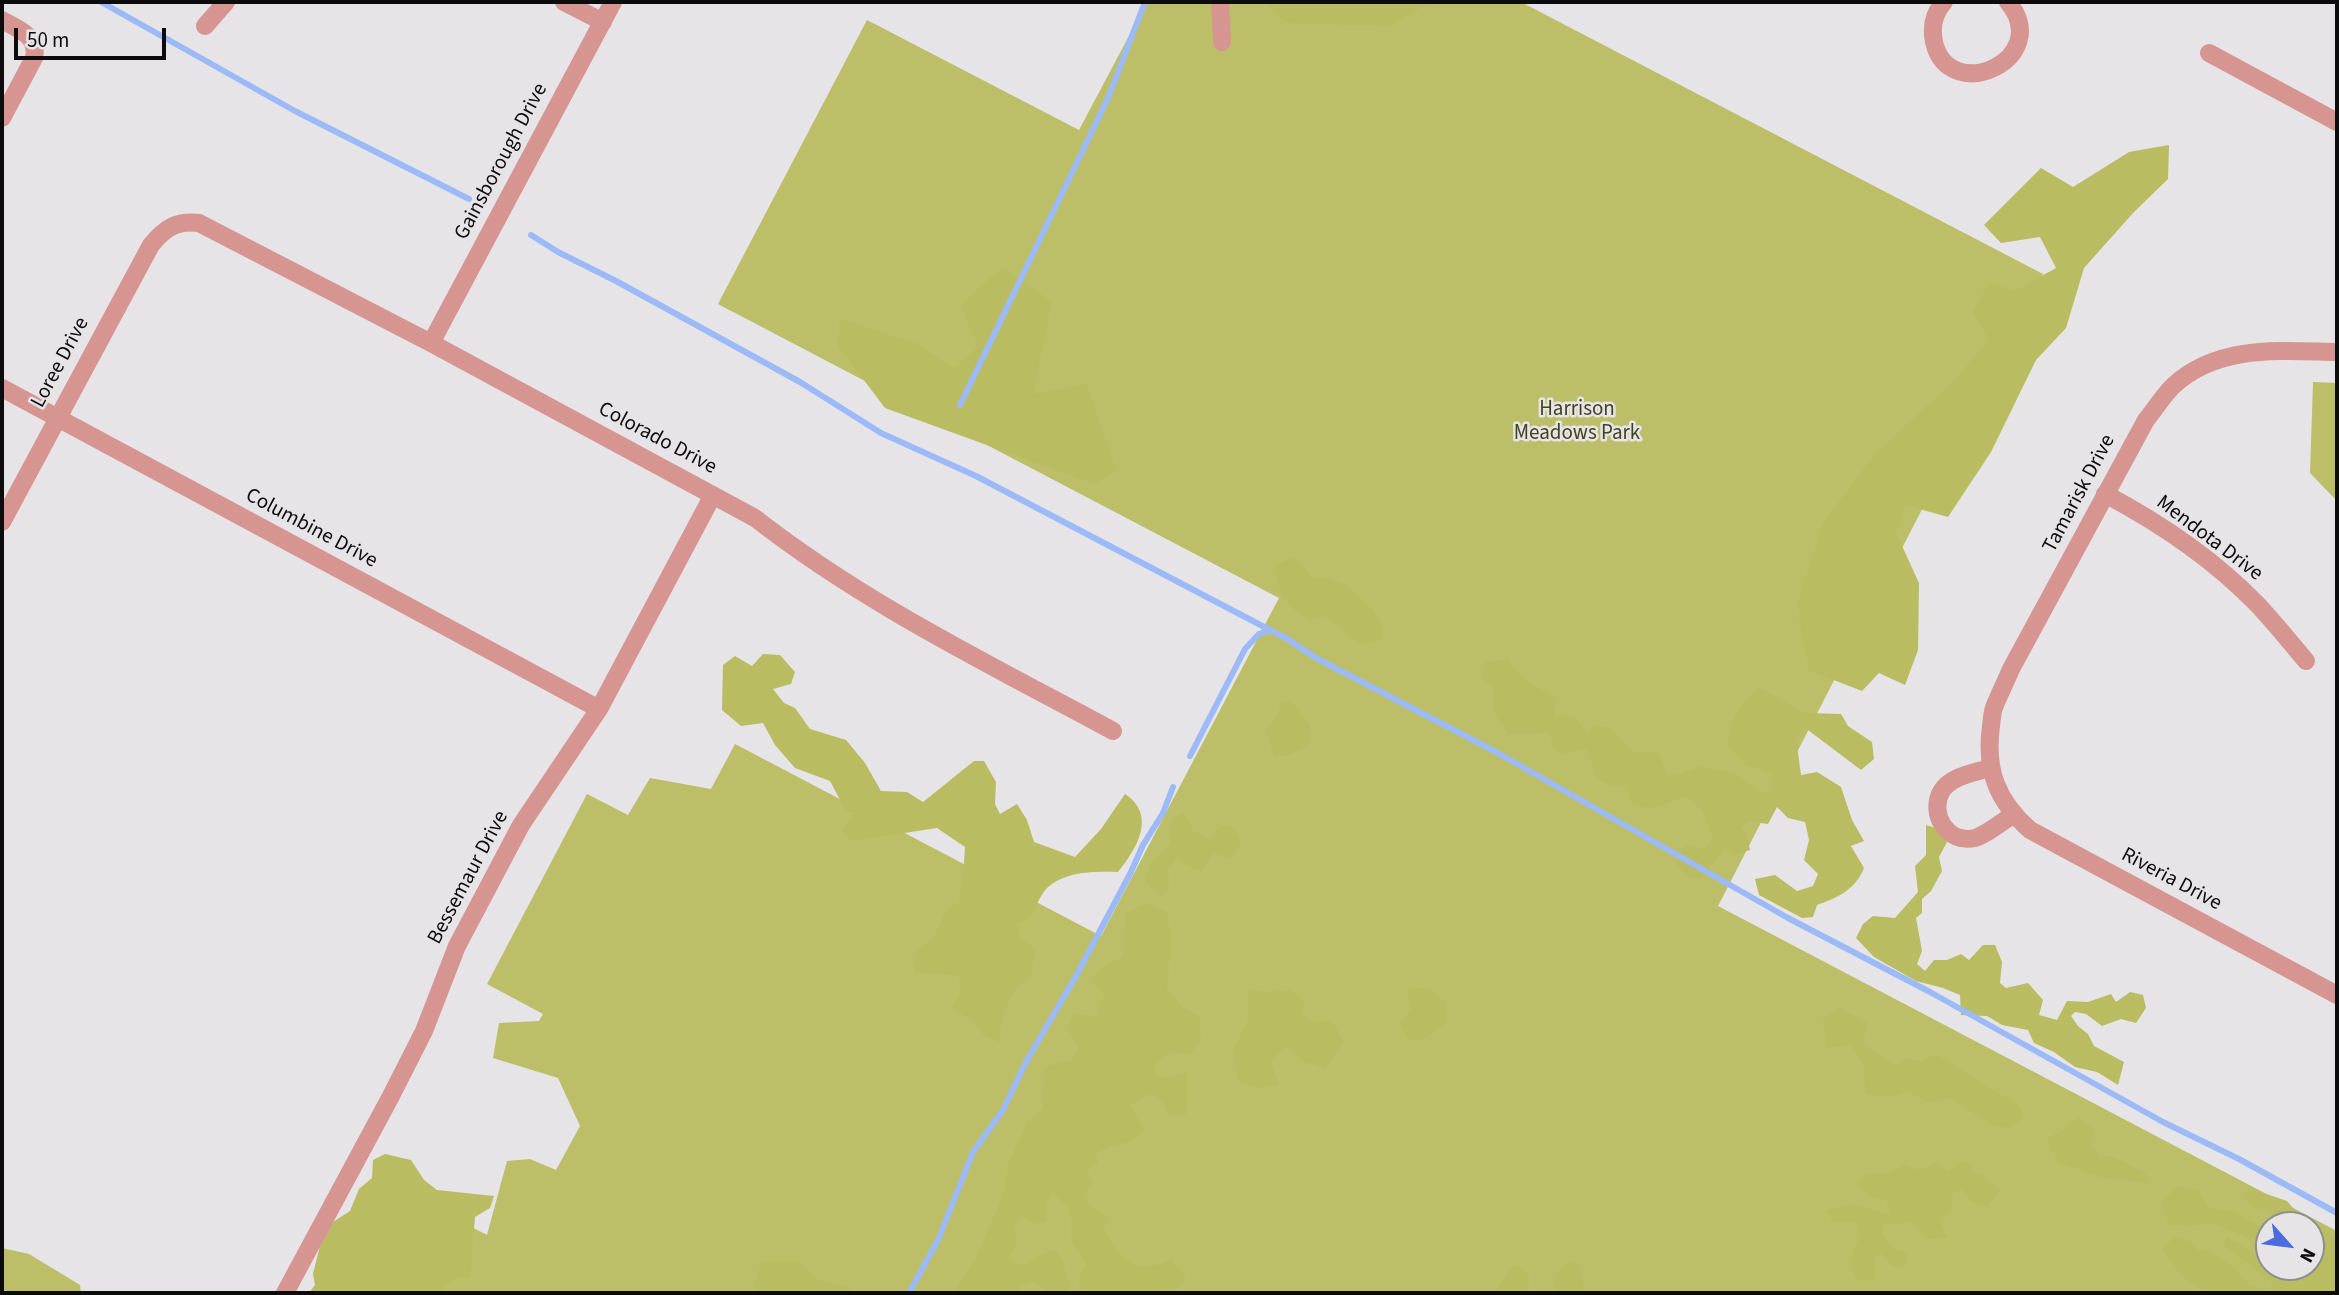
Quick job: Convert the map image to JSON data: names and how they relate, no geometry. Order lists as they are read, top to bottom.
{
  "streets": {
    "street": [
      "Gainsborough Drive",
      "Loree Drive",
      "Colorado Drive",
      "Tamarisk Drive",
      "Columbine Drive",
      "Mendota Drive",
      "Bessemaur Drive",
      "Riveria Drive"
    ]
  },
  "crossings": [
    ["Gainsborough Drive", "Colorado Drive"],
    ["Loree Drive", "Colorado Drive"],
    ["Loree Drive", "Columbine Drive"],
    ["Colorado Drive", "Bessemaur Drive"],
    ["Tamarisk Drive", "Mendota Drive"],
    ["Tamarisk Drive", "Riveria Drive"],
    ["Columbine Drive", "Bessemaur Drive"]
  ],
  "parks": ["Harrison Meadows Park"],
  "scale_bar": "50 m",
  "north": "bottom right"
}
